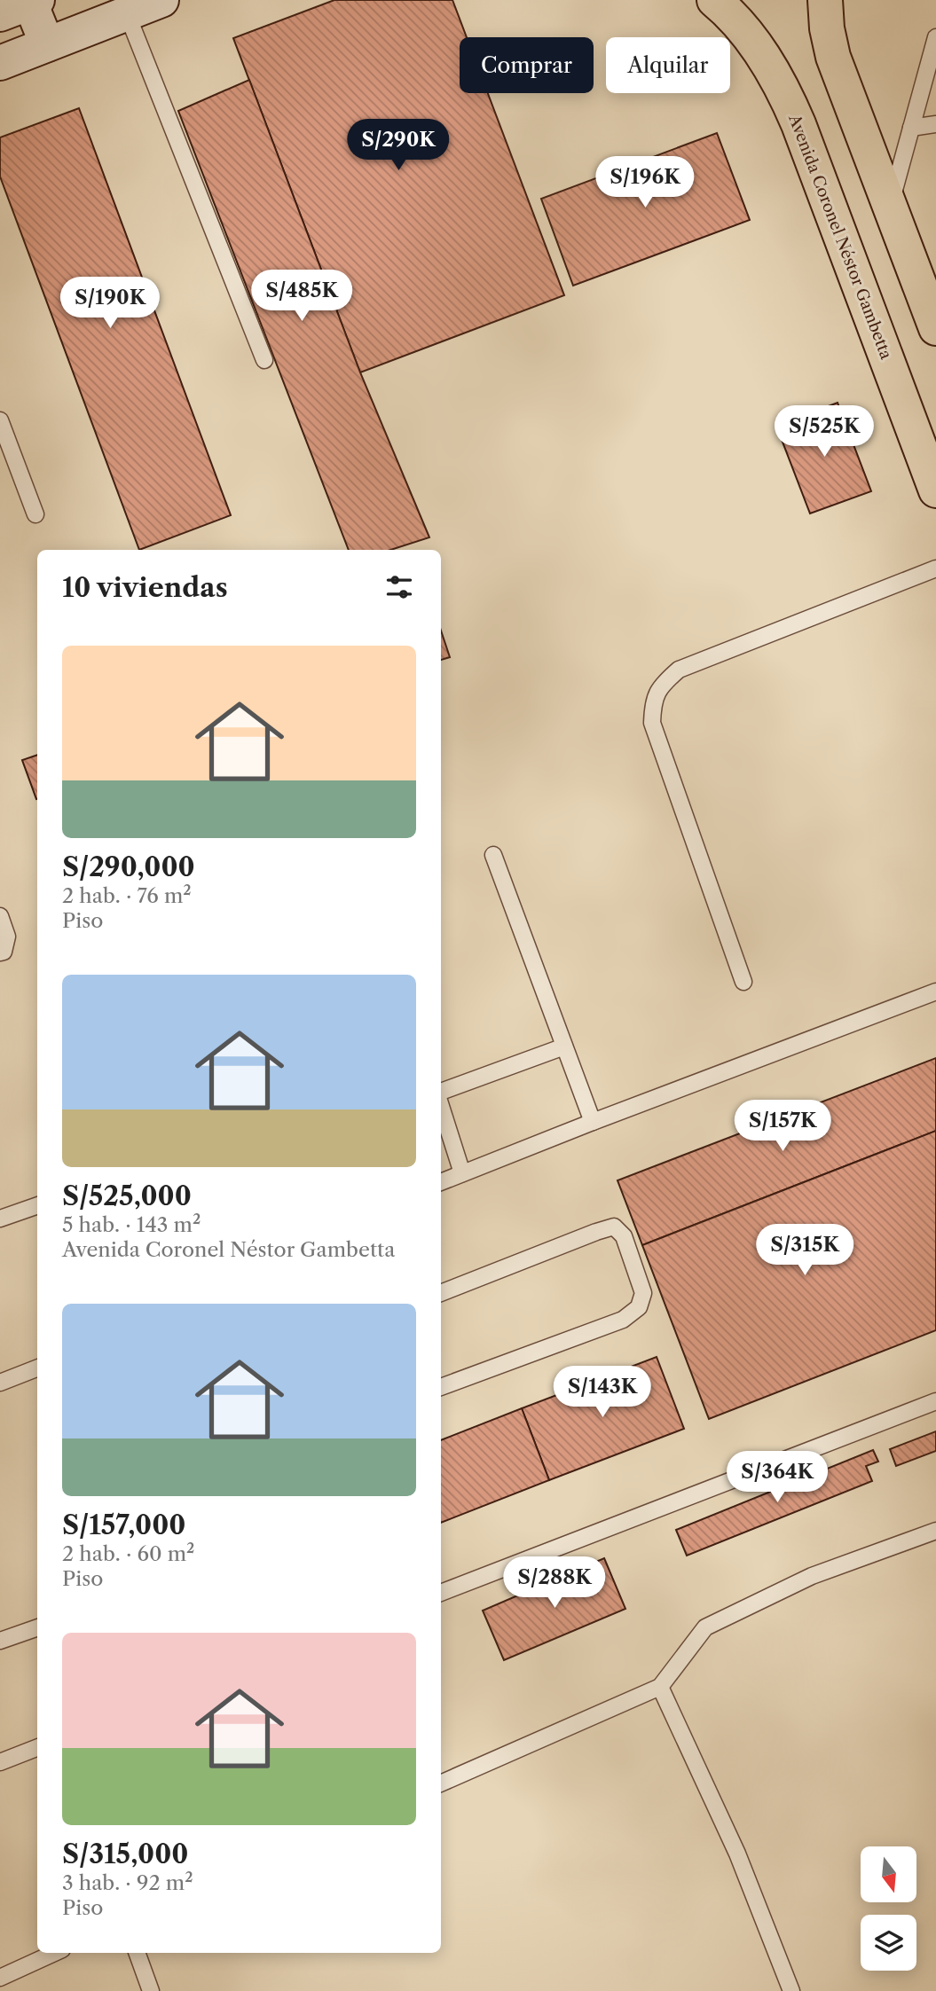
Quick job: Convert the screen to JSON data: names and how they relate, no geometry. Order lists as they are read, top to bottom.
{
  "streets": {
    "main road": ["Avenida Coronel Néstor Gambetta"]
  },
  "north": "bottom",
  "page": {
    "chip": ["Comprar", "Alquilar"],
    "price": [
      "S/290K",
      "S/196K",
      "S/485K",
      "S/190K",
      "S/525K",
      "S/157K",
      "S/315K",
      "S/143K",
      "S/364K",
      "S/288K"
    ],
    "heading": "10 viviendas",
    "list": [
      {
        "name": "S/290,000",
        "note": "2 hab. · 76 m² · Piso"
      },
      {
        "name": "S/525,000",
        "note": "5 hab. · 143 m² · Avenida Coronel Néstor Gambetta"
      },
      {
        "name": "S/157,000",
        "note": "2 hab. · 60 m² · Piso"
      },
      {
        "name": "S/315,000",
        "note": "3 hab. · 92 m² · Piso"
      }
    ]
  }
}
